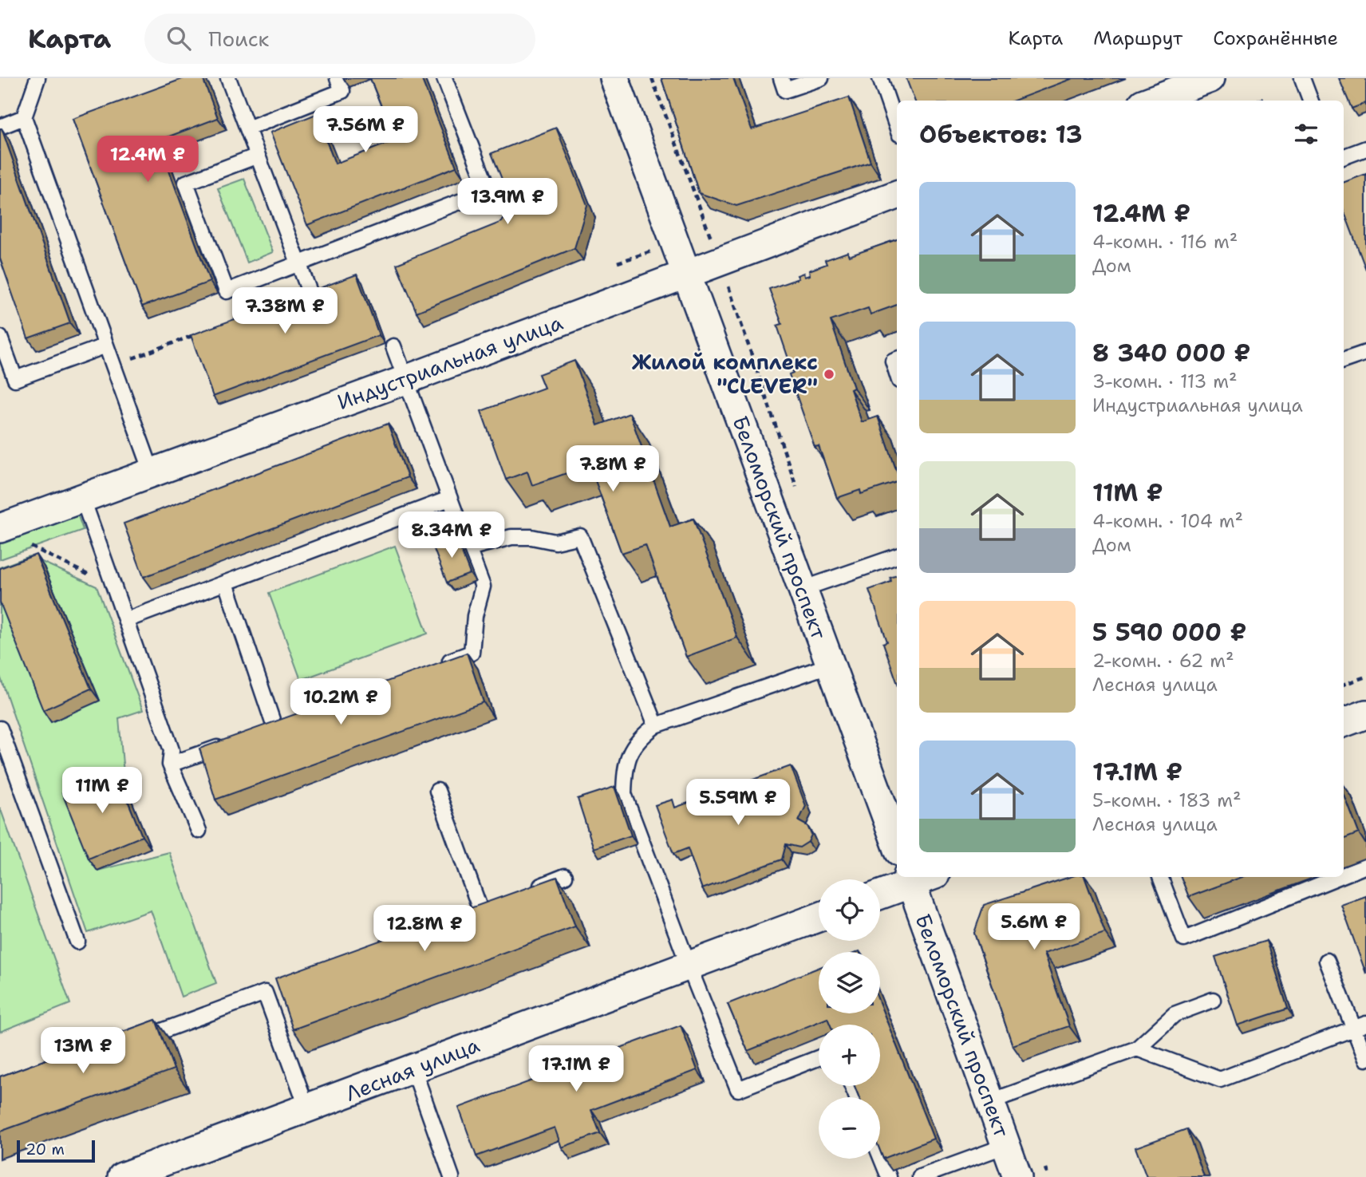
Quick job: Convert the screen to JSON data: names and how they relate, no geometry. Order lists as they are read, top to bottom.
{
  "streets": {
    "street": ["Индустриальная улица", "Беломорский проспект", "Лесная улица"]
  },
  "crossings": [
    ["Индустриальная улица", "Беломорский проспект"]
  ],
  "places": ["Жилой комплекс \"СLEVER\""],
  "scale_bar": "20 m",
  "page": {
    "header": "Карта",
    "search": "Поиск",
    "nav": ["Карта", "Маршрут", "Сохранённые"],
    "heading": "Объектов: 13",
    "price": [
      "7.56M ₽",
      "12.4M ₽",
      "13.9M ₽",
      "7.38M ₽",
      "7.8M ₽",
      "8.34M ₽",
      "10.2M ₽",
      "11M ₽",
      "5.59M ₽",
      "5.6M ₽",
      "12.8M ₽",
      "13M ₽",
      "17.1M ₽"
    ],
    "list": [
      {
        "name": "12.4M ₽",
        "note": "4-комн. · 116 m² · Дом"
      },
      {
        "name": "8 340 000 ₽",
        "note": "3-комн. · 113 m² · Индустриальная улица"
      },
      {
        "name": "11M ₽",
        "note": "4-комн. · 104 m² · Дом"
      },
      {
        "name": "5 590 000 ₽",
        "note": "2-комн. · 62 m² · Лесная улица"
      },
      {
        "name": "17.1M ₽",
        "note": "5-комн. · 183 m² · Лесная улица"
      }
    ],
    "map_buttons": ["+", "−"],
    "scale": "20 m"
  }
}
